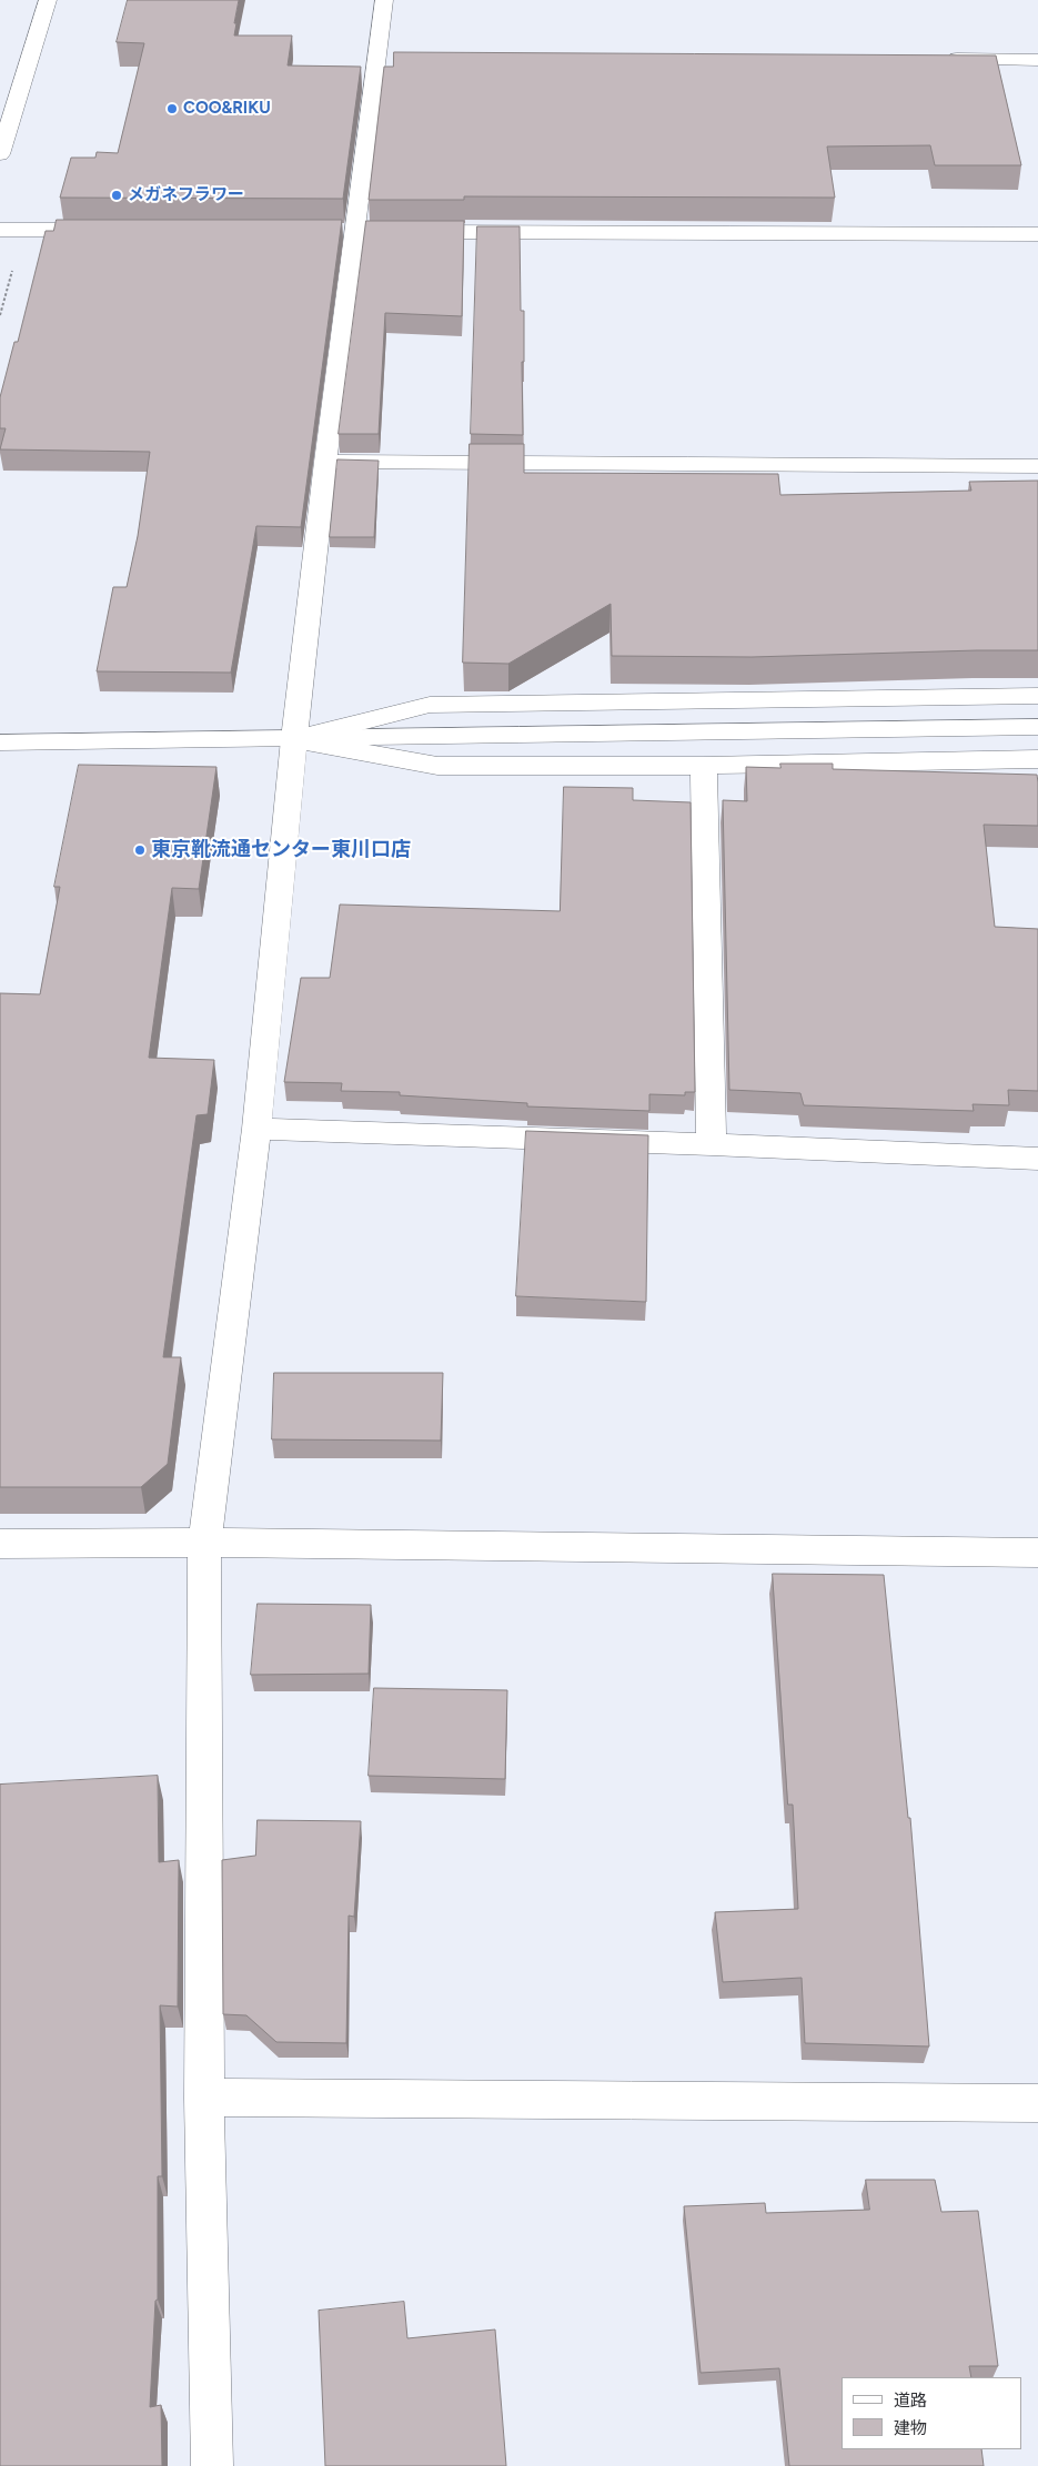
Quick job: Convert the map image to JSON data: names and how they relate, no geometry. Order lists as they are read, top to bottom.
{
  "places": ["COO&RIKU", "メガネフラワー", "東京靴流通センター東川口店"],
  "legend": ["道路", "建物"]
}
